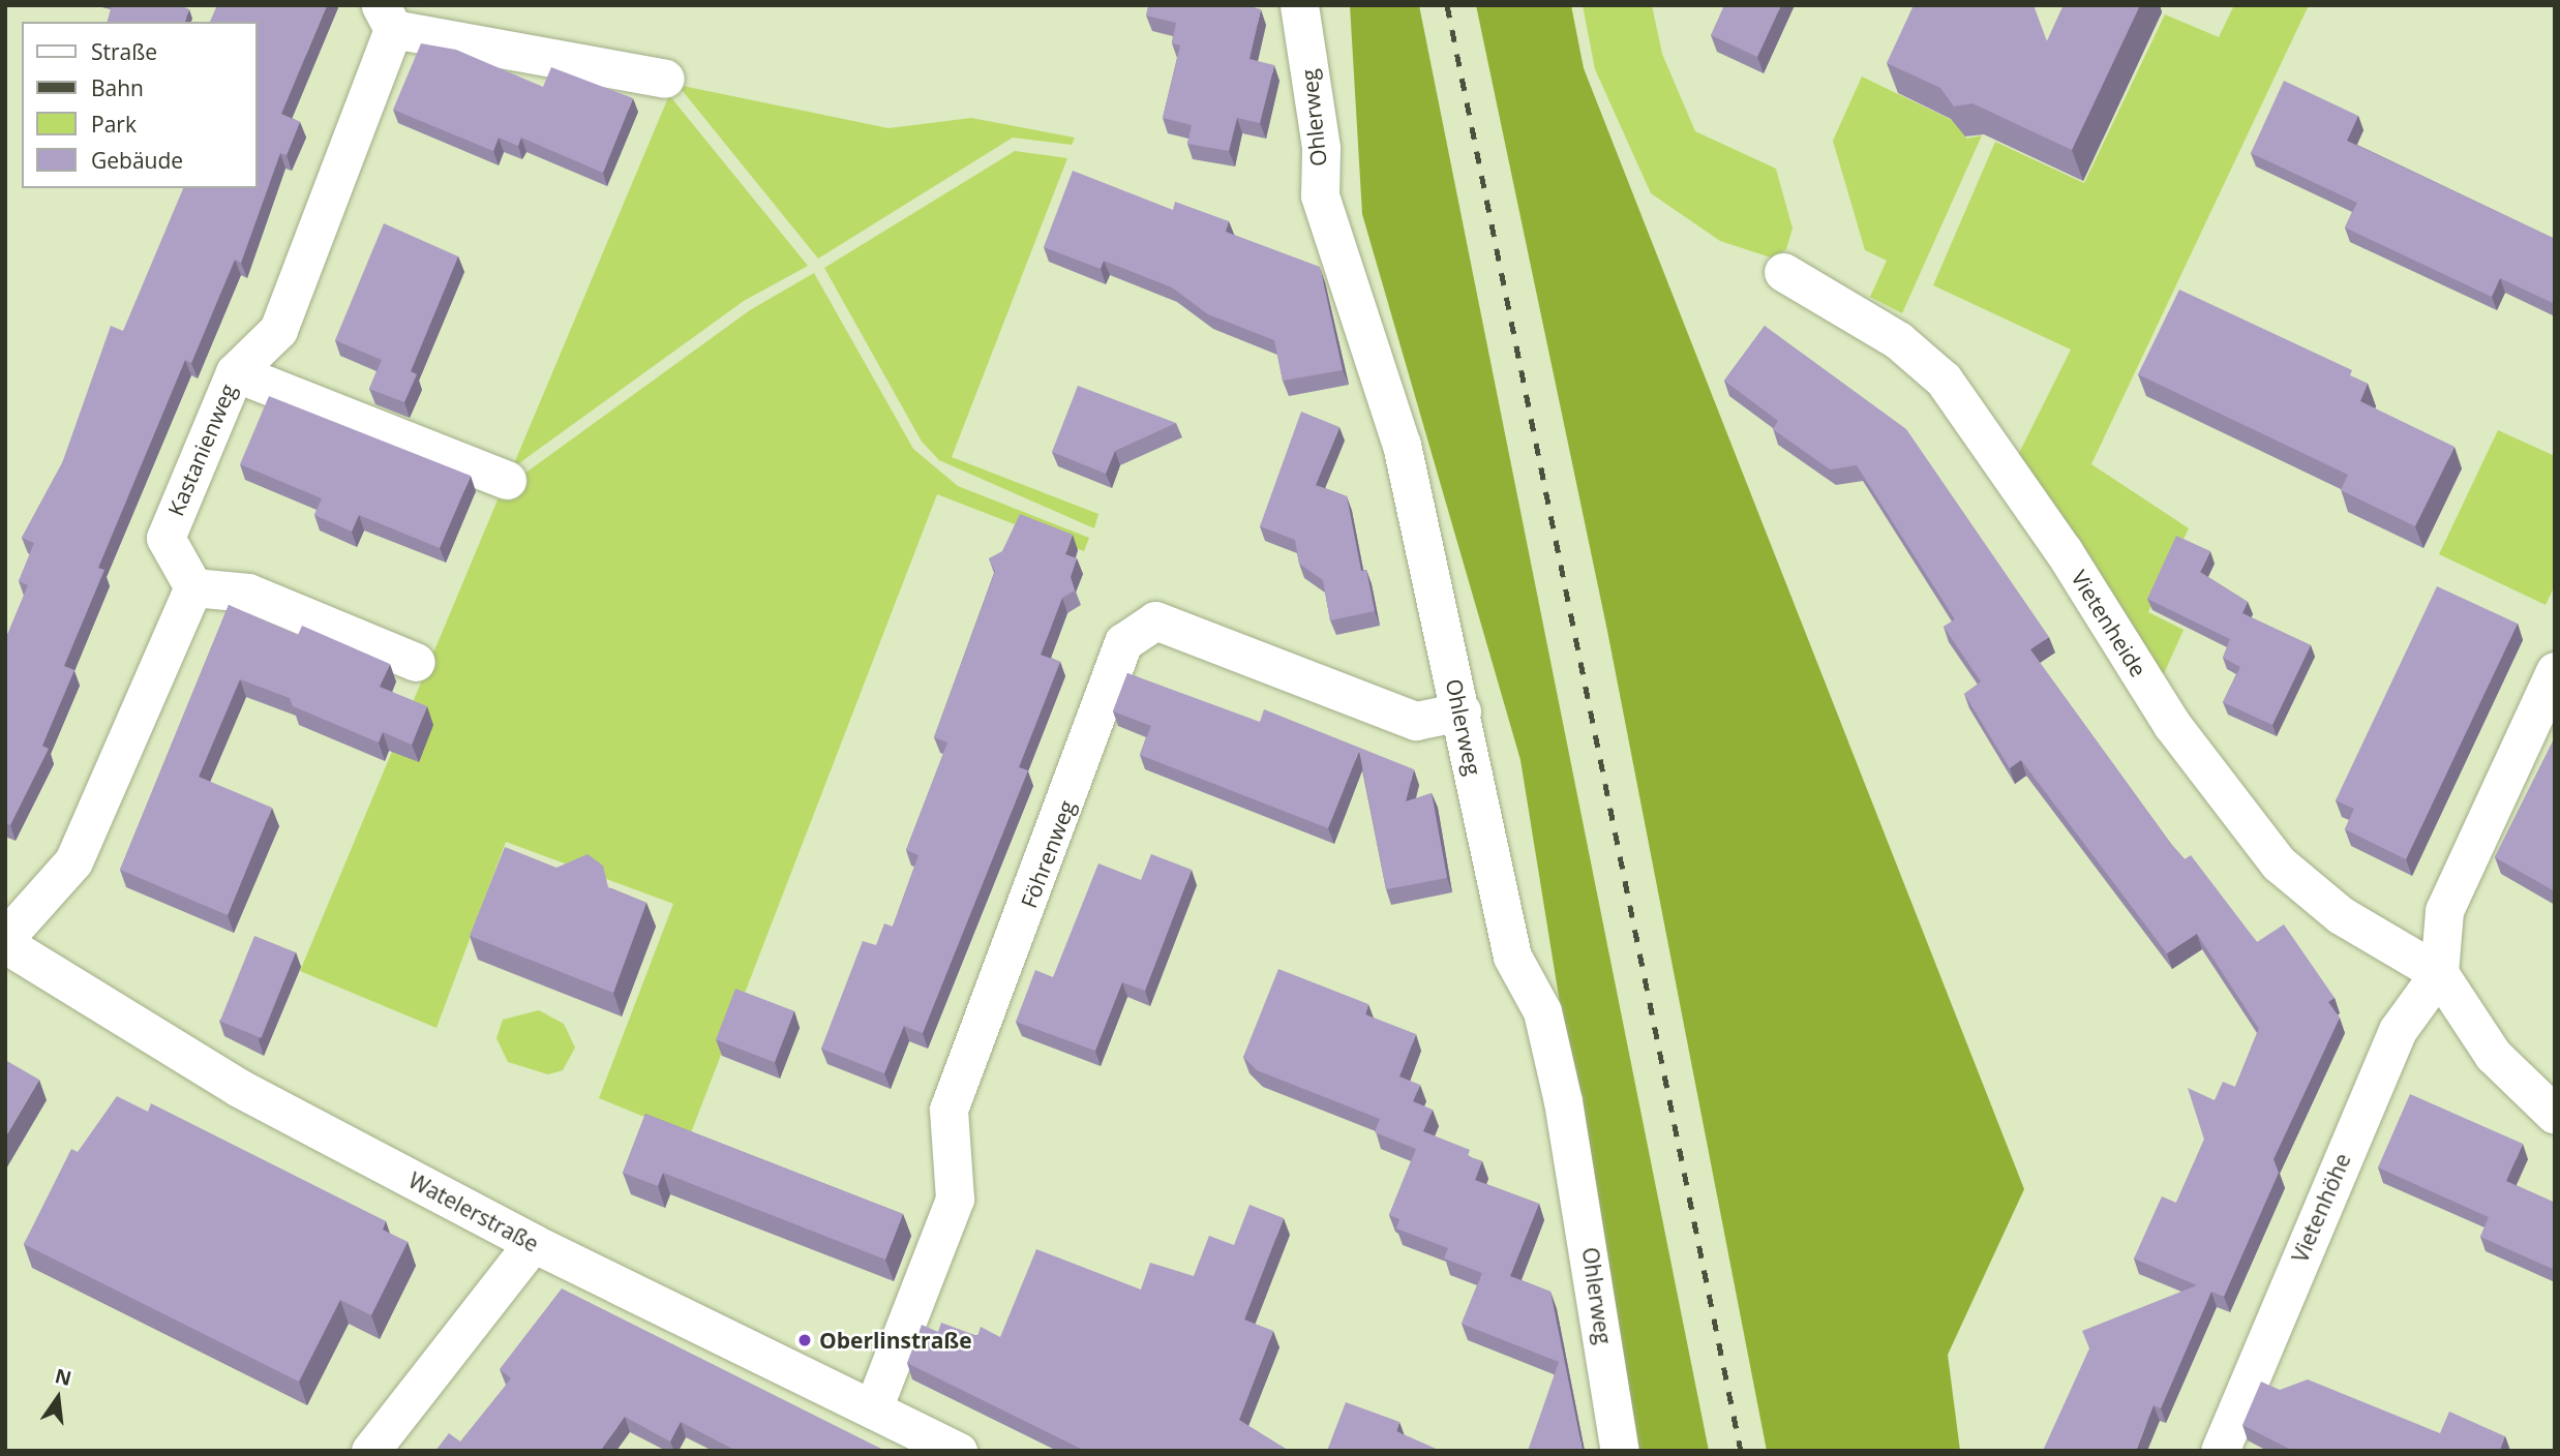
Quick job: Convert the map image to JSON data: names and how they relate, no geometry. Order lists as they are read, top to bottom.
{
  "streets": {
    "street": [
      "Ohlerweg",
      "Kastanienweg",
      "Vietenheide",
      "Föhrenweg",
      "Vietenhöhe",
      "Watelerstraße"
    ]
  },
  "crossings": [
    ["Ohlerweg", "Föhrenweg"],
    ["Vietenheide", "Vietenhöhe"],
    ["Föhrenweg", "Watelerstraße"]
  ],
  "places": ["Oberlinstraße"],
  "legend": [
    "Straße",
    "Bahn",
    "Park",
    "Gebäude"
  ],
  "north": "top"
}
